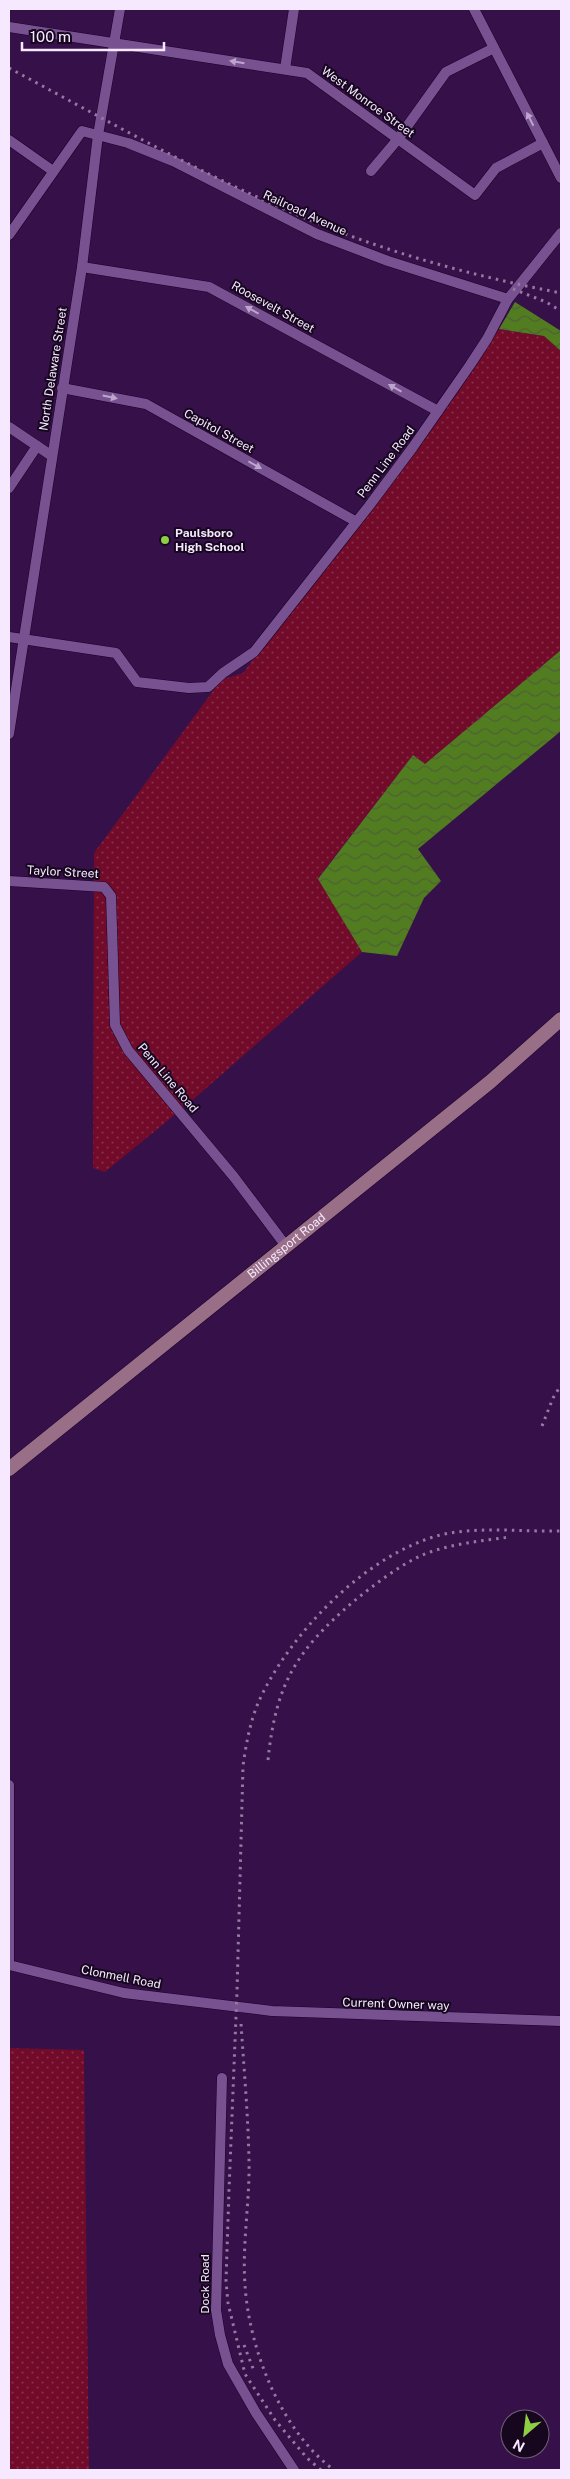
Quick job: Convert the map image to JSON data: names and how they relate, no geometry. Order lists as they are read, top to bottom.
{
  "streets": {
    "street": [
      "West Monroe Street",
      "Railroad Avenue",
      "Roosevelt Street",
      "North Delaware Street",
      "Capitol Street",
      "Penn Line Road",
      "Taylor Street",
      "Billingsport Road",
      "Clonmell Road",
      "Current Owner way",
      "Dock Road"
    ]
  },
  "crossings": [
    ["West Monroe Street", "North Delaware Street"],
    ["Railroad Avenue", "North Delaware Street"],
    ["Railroad Avenue", "Penn Line Road"],
    ["Roosevelt Street", "North Delaware Street"],
    ["Roosevelt Street", "Penn Line Road"],
    ["North Delaware Street", "Capitol Street"],
    ["North Delaware Street", "Penn Line Road"],
    ["Capitol Street", "Penn Line Road"],
    ["Penn Line Road", "Taylor Street"],
    ["Penn Line Road", "Billingsport Road"],
    ["Clonmell Road", "Current Owner way"]
  ],
  "one_way": ["Roosevelt Street", "Capitol Street"],
  "places": ["Paulsboro High School"],
  "scale_bar": "100 m",
  "north": "bottom left"
}
